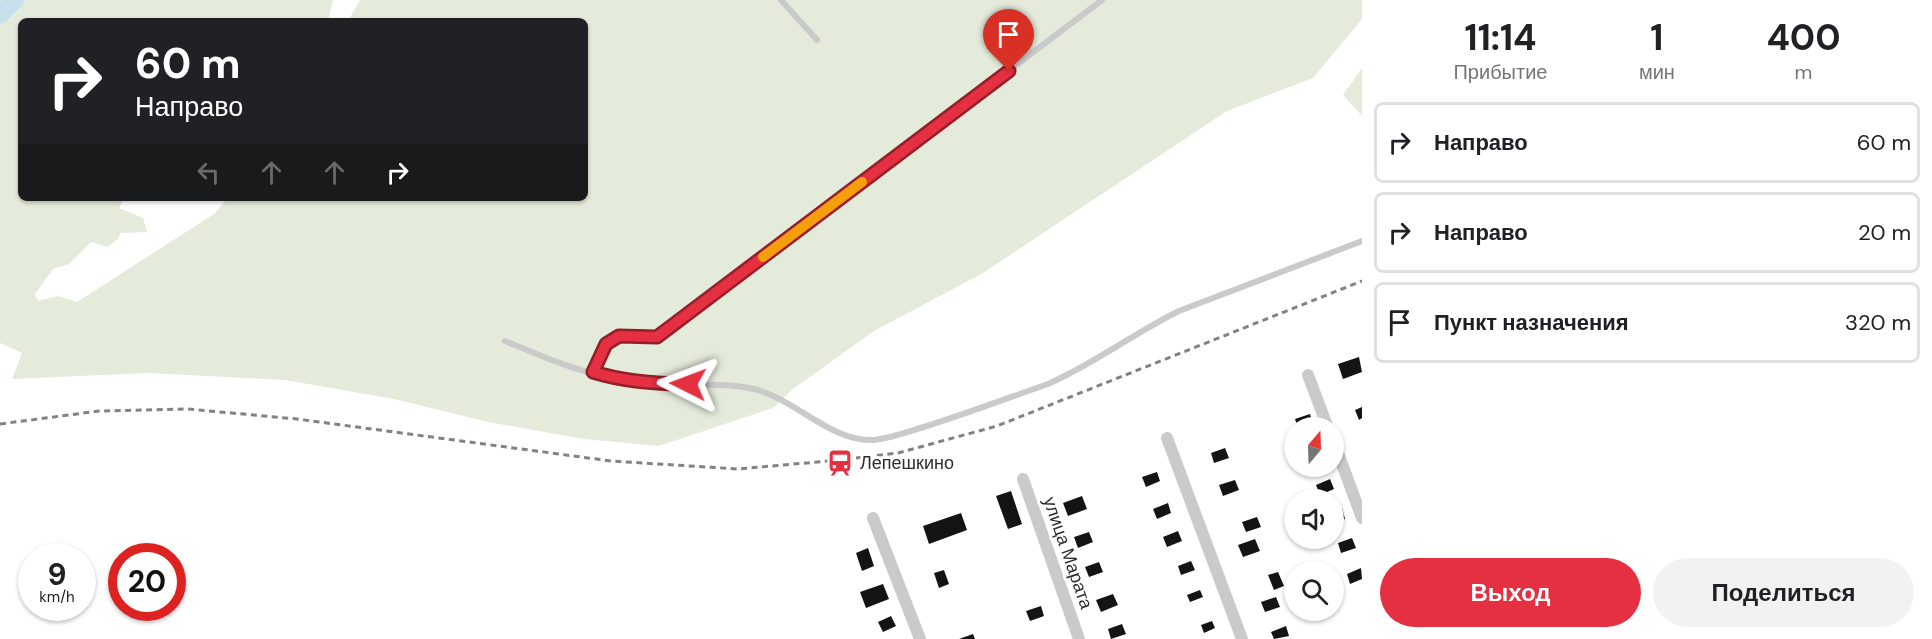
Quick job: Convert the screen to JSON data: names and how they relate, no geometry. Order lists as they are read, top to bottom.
{
  "streets": {
    "street": ["улица Марата"]
  },
  "places": {
    "station": ["Лепешкино"]
  },
  "north": "top",
  "page": {
    "eta": [
      "11:14",
      "Прибытие",
      "1",
      "мин",
      "400",
      "m"
    ],
    "turn": ["60 m", "Направо"],
    "list": [
      {
        "name": "Направо",
        "value": "60 m"
      },
      {
        "name": "Направо",
        "value": "20 m"
      },
      {
        "name": "Пункт назначения",
        "value": "320 m"
      }
    ],
    "speed": "9 km/h",
    "limit": "20",
    "buttons": ["Выход", "Поделиться"]
  }
}
